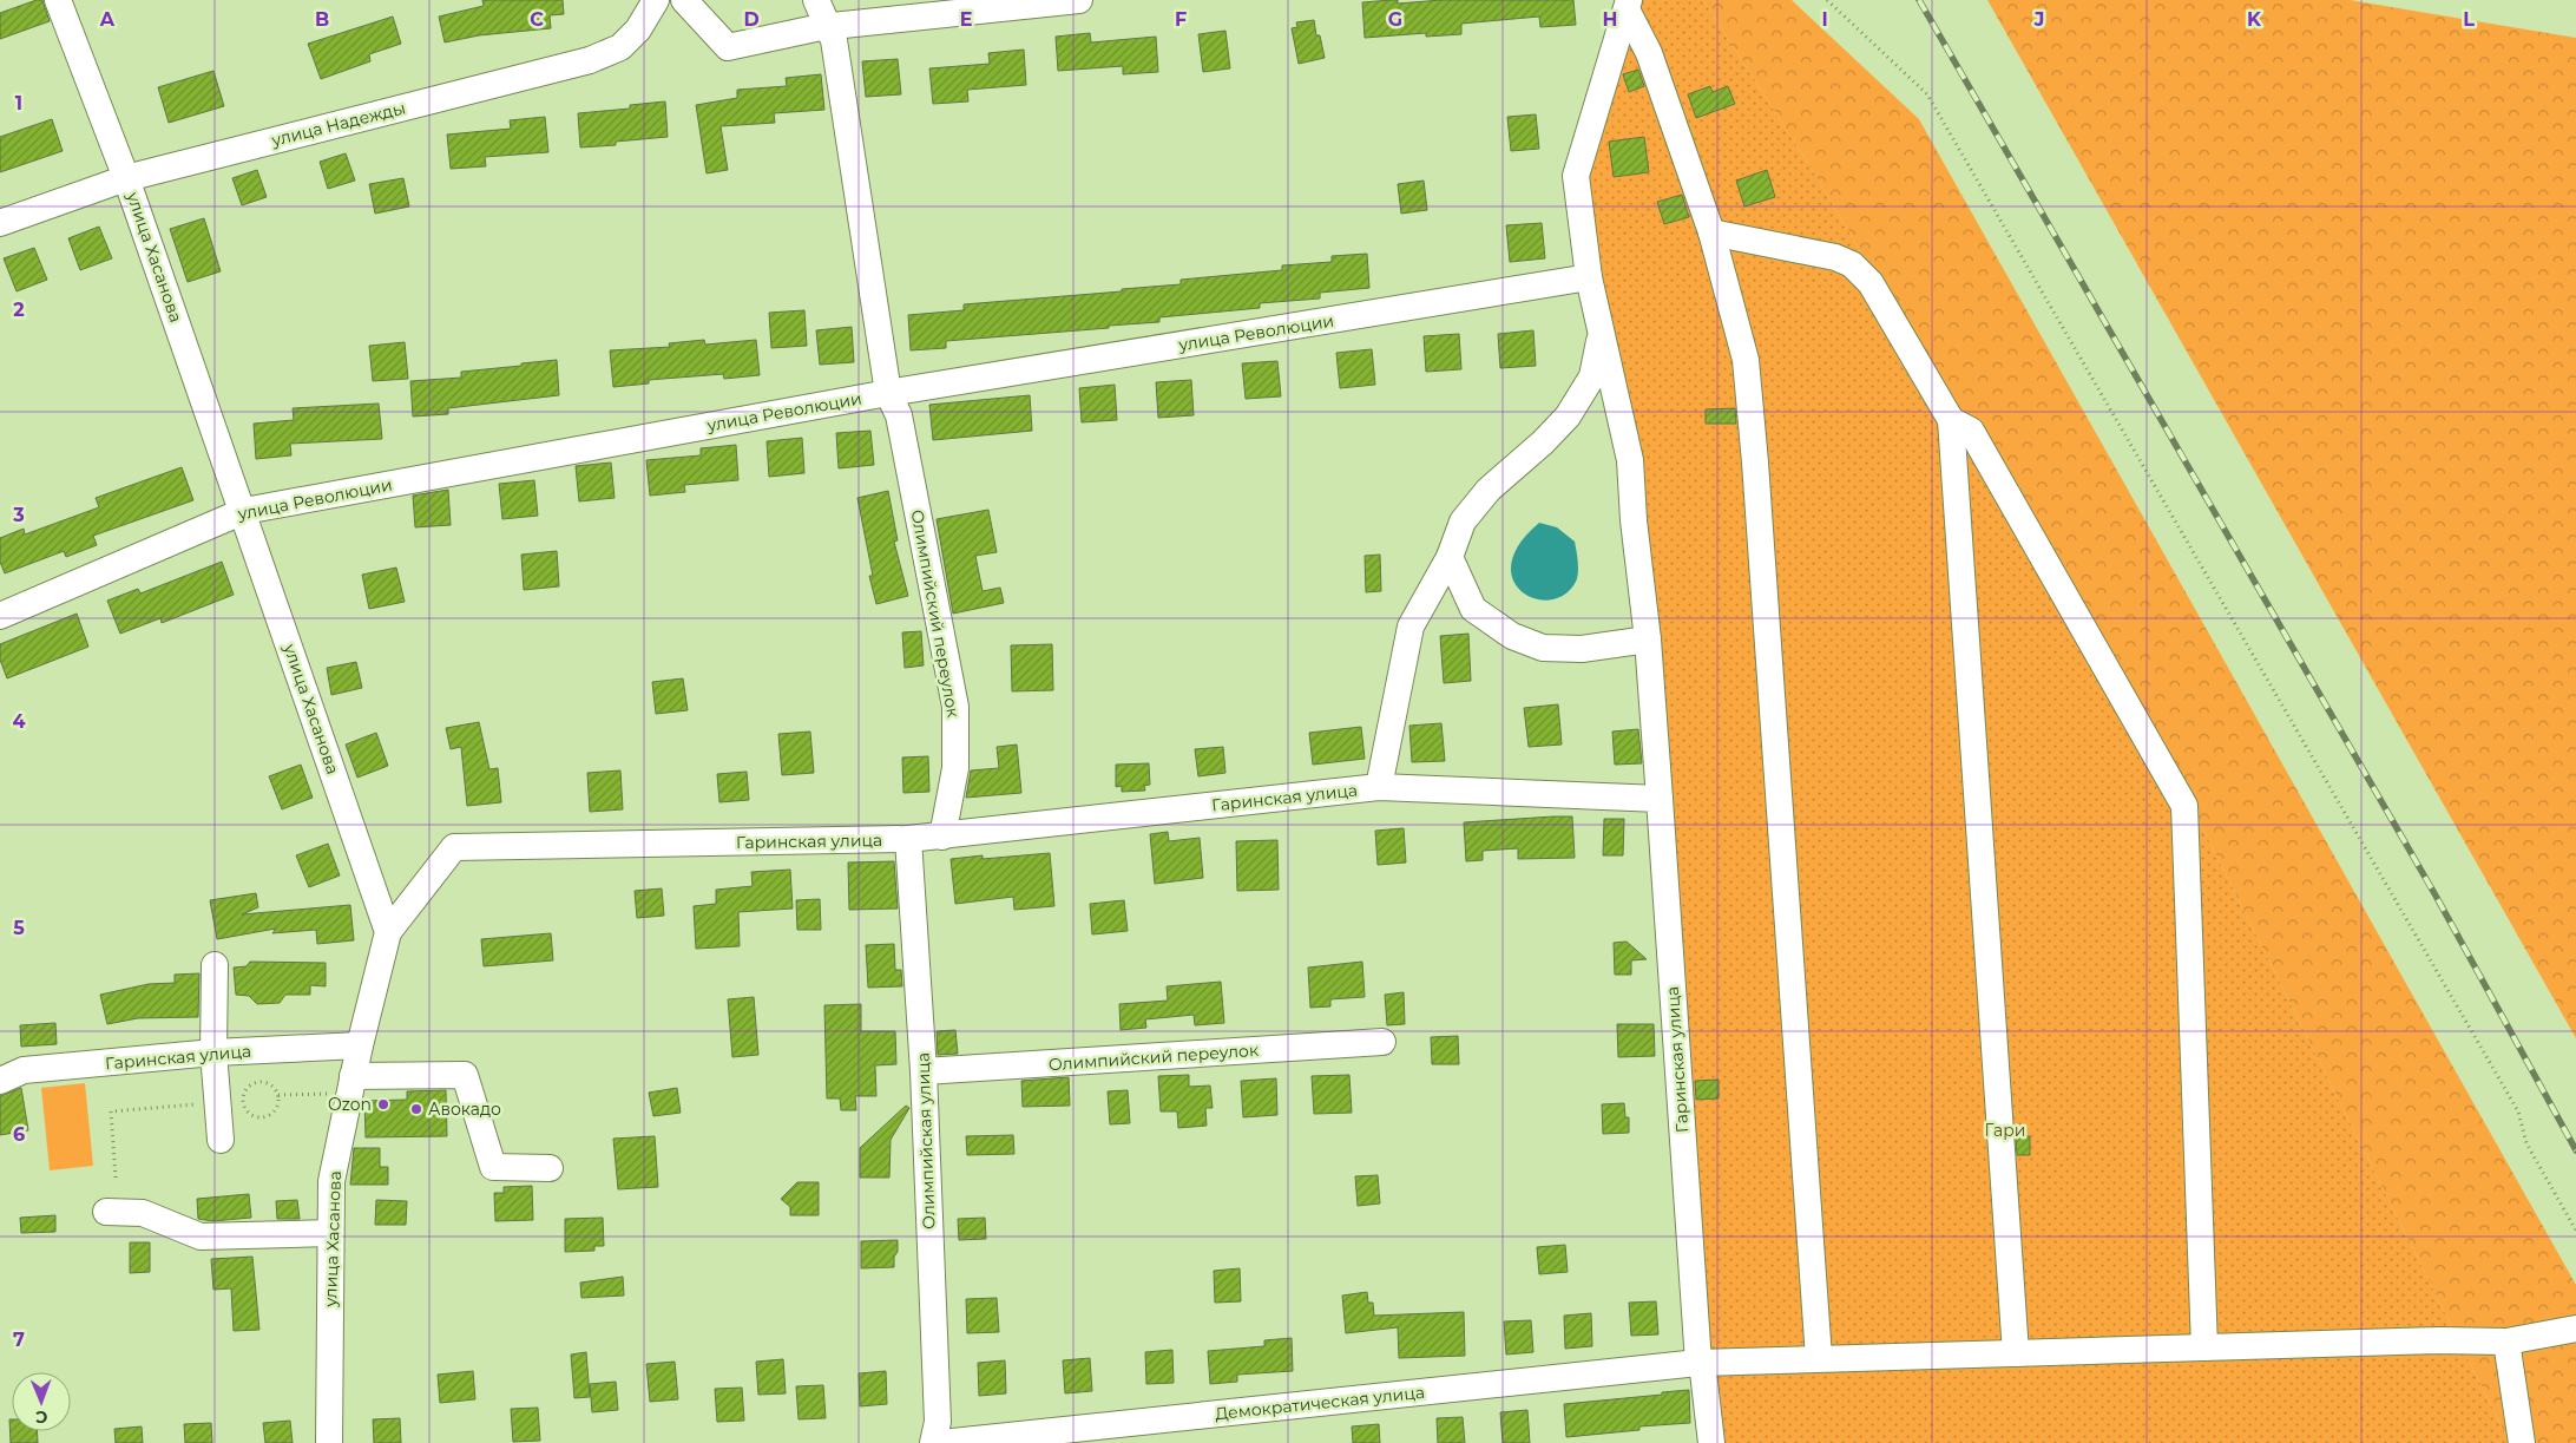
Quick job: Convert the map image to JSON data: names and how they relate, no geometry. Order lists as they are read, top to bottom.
{
  "streets": {
    "street": [
      "улица Надежды",
      "улица Хасанова",
      "улица Революции",
      "Олимпийский переулок",
      "Гаринская улица",
      "Олимпийская улица",
      "Демократическая улица"
    ]
  },
  "crossings": [
    ["улица Надежды", "улица Хасанова"],
    ["улица Хасанова", "улица Революции"],
    ["улица Хасанова", "Гаринская улица"],
    ["улица Революции", "Олимпийский переулок"],
    ["Олимпийский переулок", "Гаринская улица"],
    ["Олимпийский переулок", "Олимпийская улица"],
    ["Гаринская улица", "Олимпийская улица"],
    ["Гаринская улица", "Демократическая улица"]
  ],
  "parks": ["Гари"],
  "places": ["Ozon", "Авокадо"],
  "north": "bottom",
  "grid": {
    "columns": [
      "A",
      "B",
      "C",
      "D",
      "E",
      "F",
      "G",
      "H",
      "I",
      "J",
      "K",
      "L"
    ],
    "rows": [
      "1",
      "2",
      "3",
      "4",
      "5",
      "6",
      "7"
    ]
  }
}
